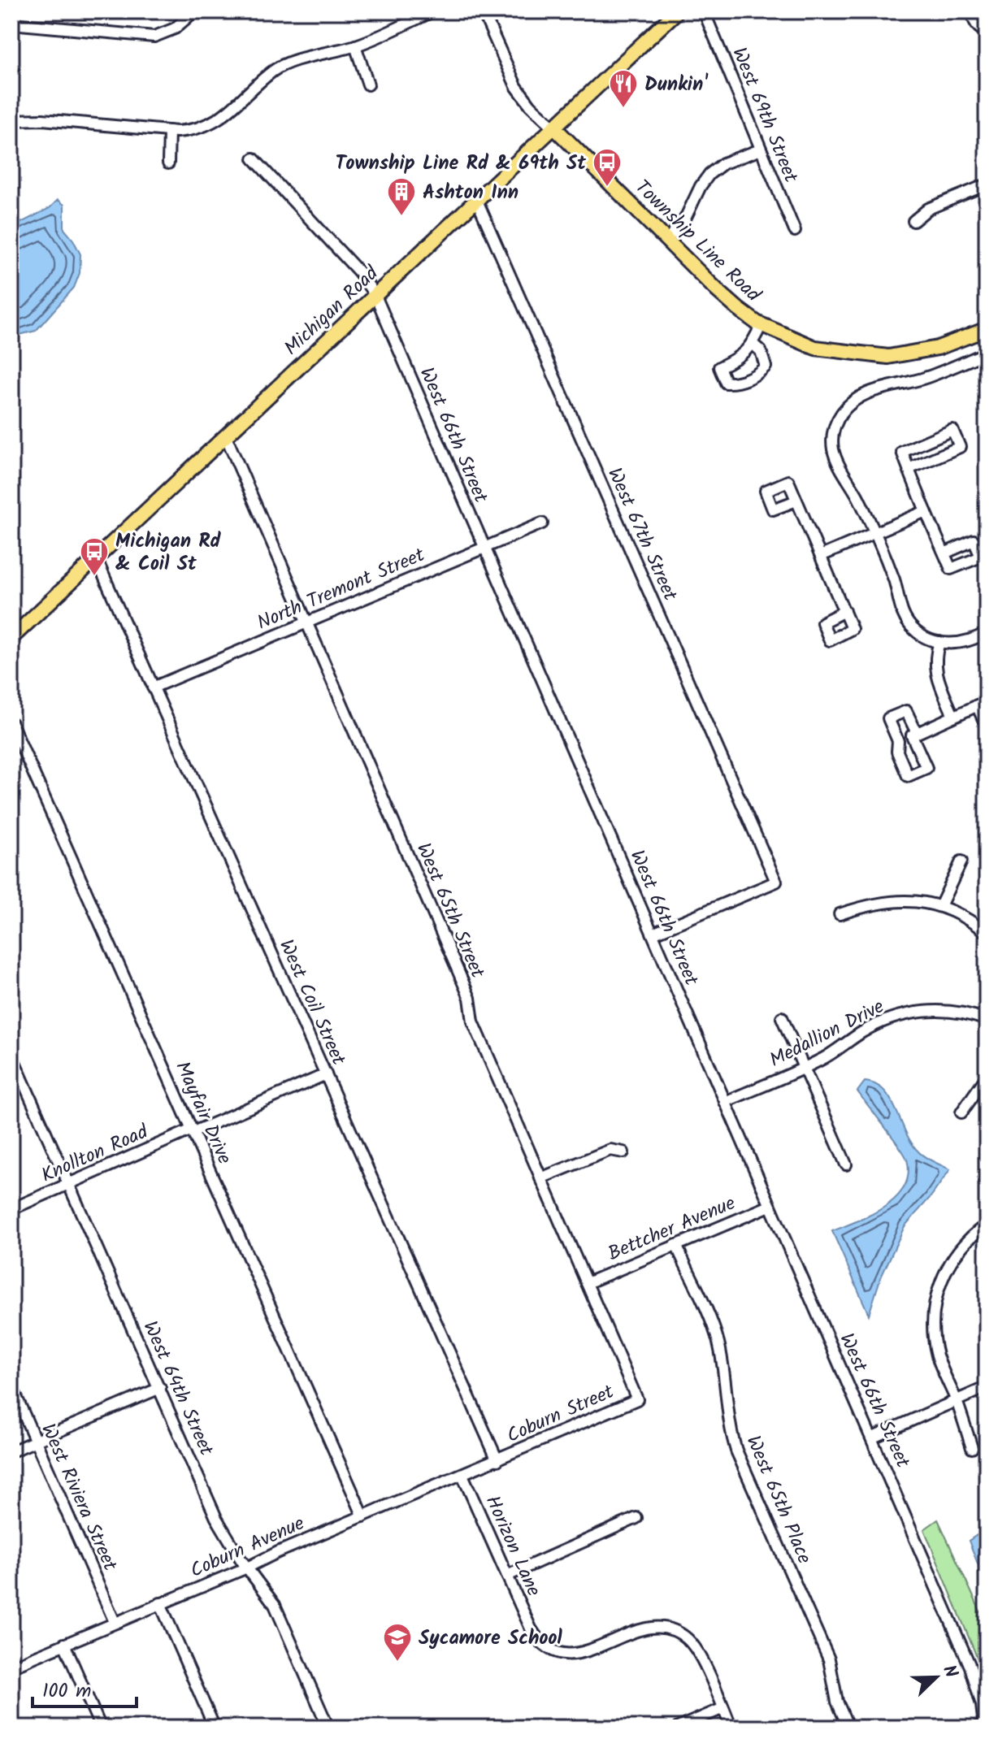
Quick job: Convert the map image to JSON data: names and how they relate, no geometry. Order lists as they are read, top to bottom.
{
  "streets": {
    "main road": ["Township Line Road", "Michigan Road"],
    "street": [
      "West 69th Street",
      "West 66th Street",
      "West 67th Street",
      "North Tremont Street",
      "West 65th Street",
      "West Coil Street",
      "Medallion Drive",
      "Mayfair Drive",
      "Knollton Road",
      "Bettcher Avenue",
      "West 64th Street",
      "Coburn Street",
      "West Riviera Street",
      "West 65th Place",
      "Horizon Lane",
      "Coburn Avenue"
    ]
  },
  "crossings": [
    ["Township Line Road", "Michigan Road"],
    ["Michigan Road", "West 66th Street"],
    ["Michigan Road", "West 67th Street"],
    ["Michigan Road", "West 65th Street"],
    ["Michigan Road", "West Coil Street"],
    ["West 66th Street", "West 67th Street"],
    ["West 66th Street", "North Tremont Street"],
    ["West 66th Street", "Medallion Drive"],
    ["West 66th Street", "Bettcher Avenue"],
    ["North Tremont Street", "West 65th Street"],
    ["North Tremont Street", "West Coil Street"],
    ["West 65th Street", "Bettcher Avenue"],
    ["West 65th Street", "Coburn Street"],
    ["West Coil Street", "Knollton Road"],
    ["West Coil Street", "Coburn Street"],
    ["West Coil Street", "Coburn Avenue"],
    ["Mayfair Drive", "Knollton Road"],
    ["Mayfair Drive", "Coburn Avenue"],
    ["Knollton Road", "West 64th Street"],
    ["Bettcher Avenue", "West 65th Place"],
    ["West 64th Street", "Coburn Avenue"],
    ["Coburn Street", "Coburn Avenue"],
    ["West Riviera Street", "Coburn Avenue"],
    ["Horizon Lane", "Coburn Avenue"]
  ],
  "places": {
    "restaurant": ["Dunkin'"],
    "bus stop": ["Township Line Rd & 69th St", "Michigan Rd & Coil St"],
    "building": ["Ashton Inn"],
    "school or university": ["Sycamore School"]
  },
  "scale_bar": "100 m",
  "north": "top right"
}
